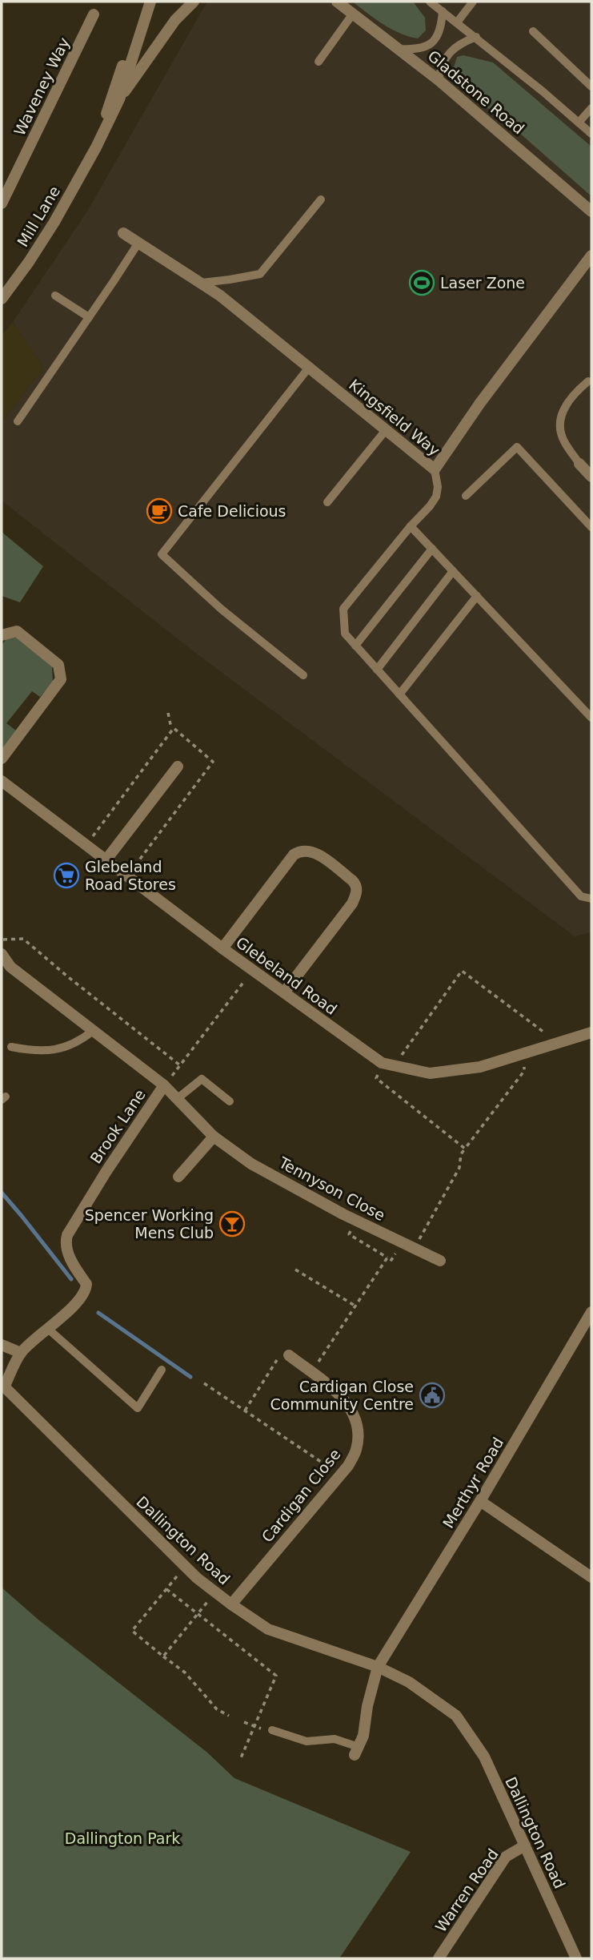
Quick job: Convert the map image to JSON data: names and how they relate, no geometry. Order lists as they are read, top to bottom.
{
  "streets": {
    "street": [
      "Waveney Way",
      "Gladstone Road",
      "Mill Lane",
      "Kingsfield Way",
      "Glebeland Road",
      "Brook Lane",
      "Tennyson Close",
      "Merthyr Road",
      "Cardigan Close",
      "Dallington Road",
      "Warren Road"
    ]
  },
  "crossings": [
    ["Brook Lane", "Tennyson Close"],
    ["Brook Lane", "Dallington Road"],
    ["Merthyr Road", "Dallington Road"],
    ["Cardigan Close", "Dallington Road"],
    ["Dallington Road", "Warren Road"]
  ],
  "parks": ["Dallington Park"],
  "places": {
    "sports": ["Laser Zone"],
    "cafe": ["Cafe Delicious"],
    "supermarket": ["Glebeland Road Stores"],
    "bar": ["Spencer Working Mens Club"],
    "public building": ["Cardigan Close Community Centre"]
  }
}
